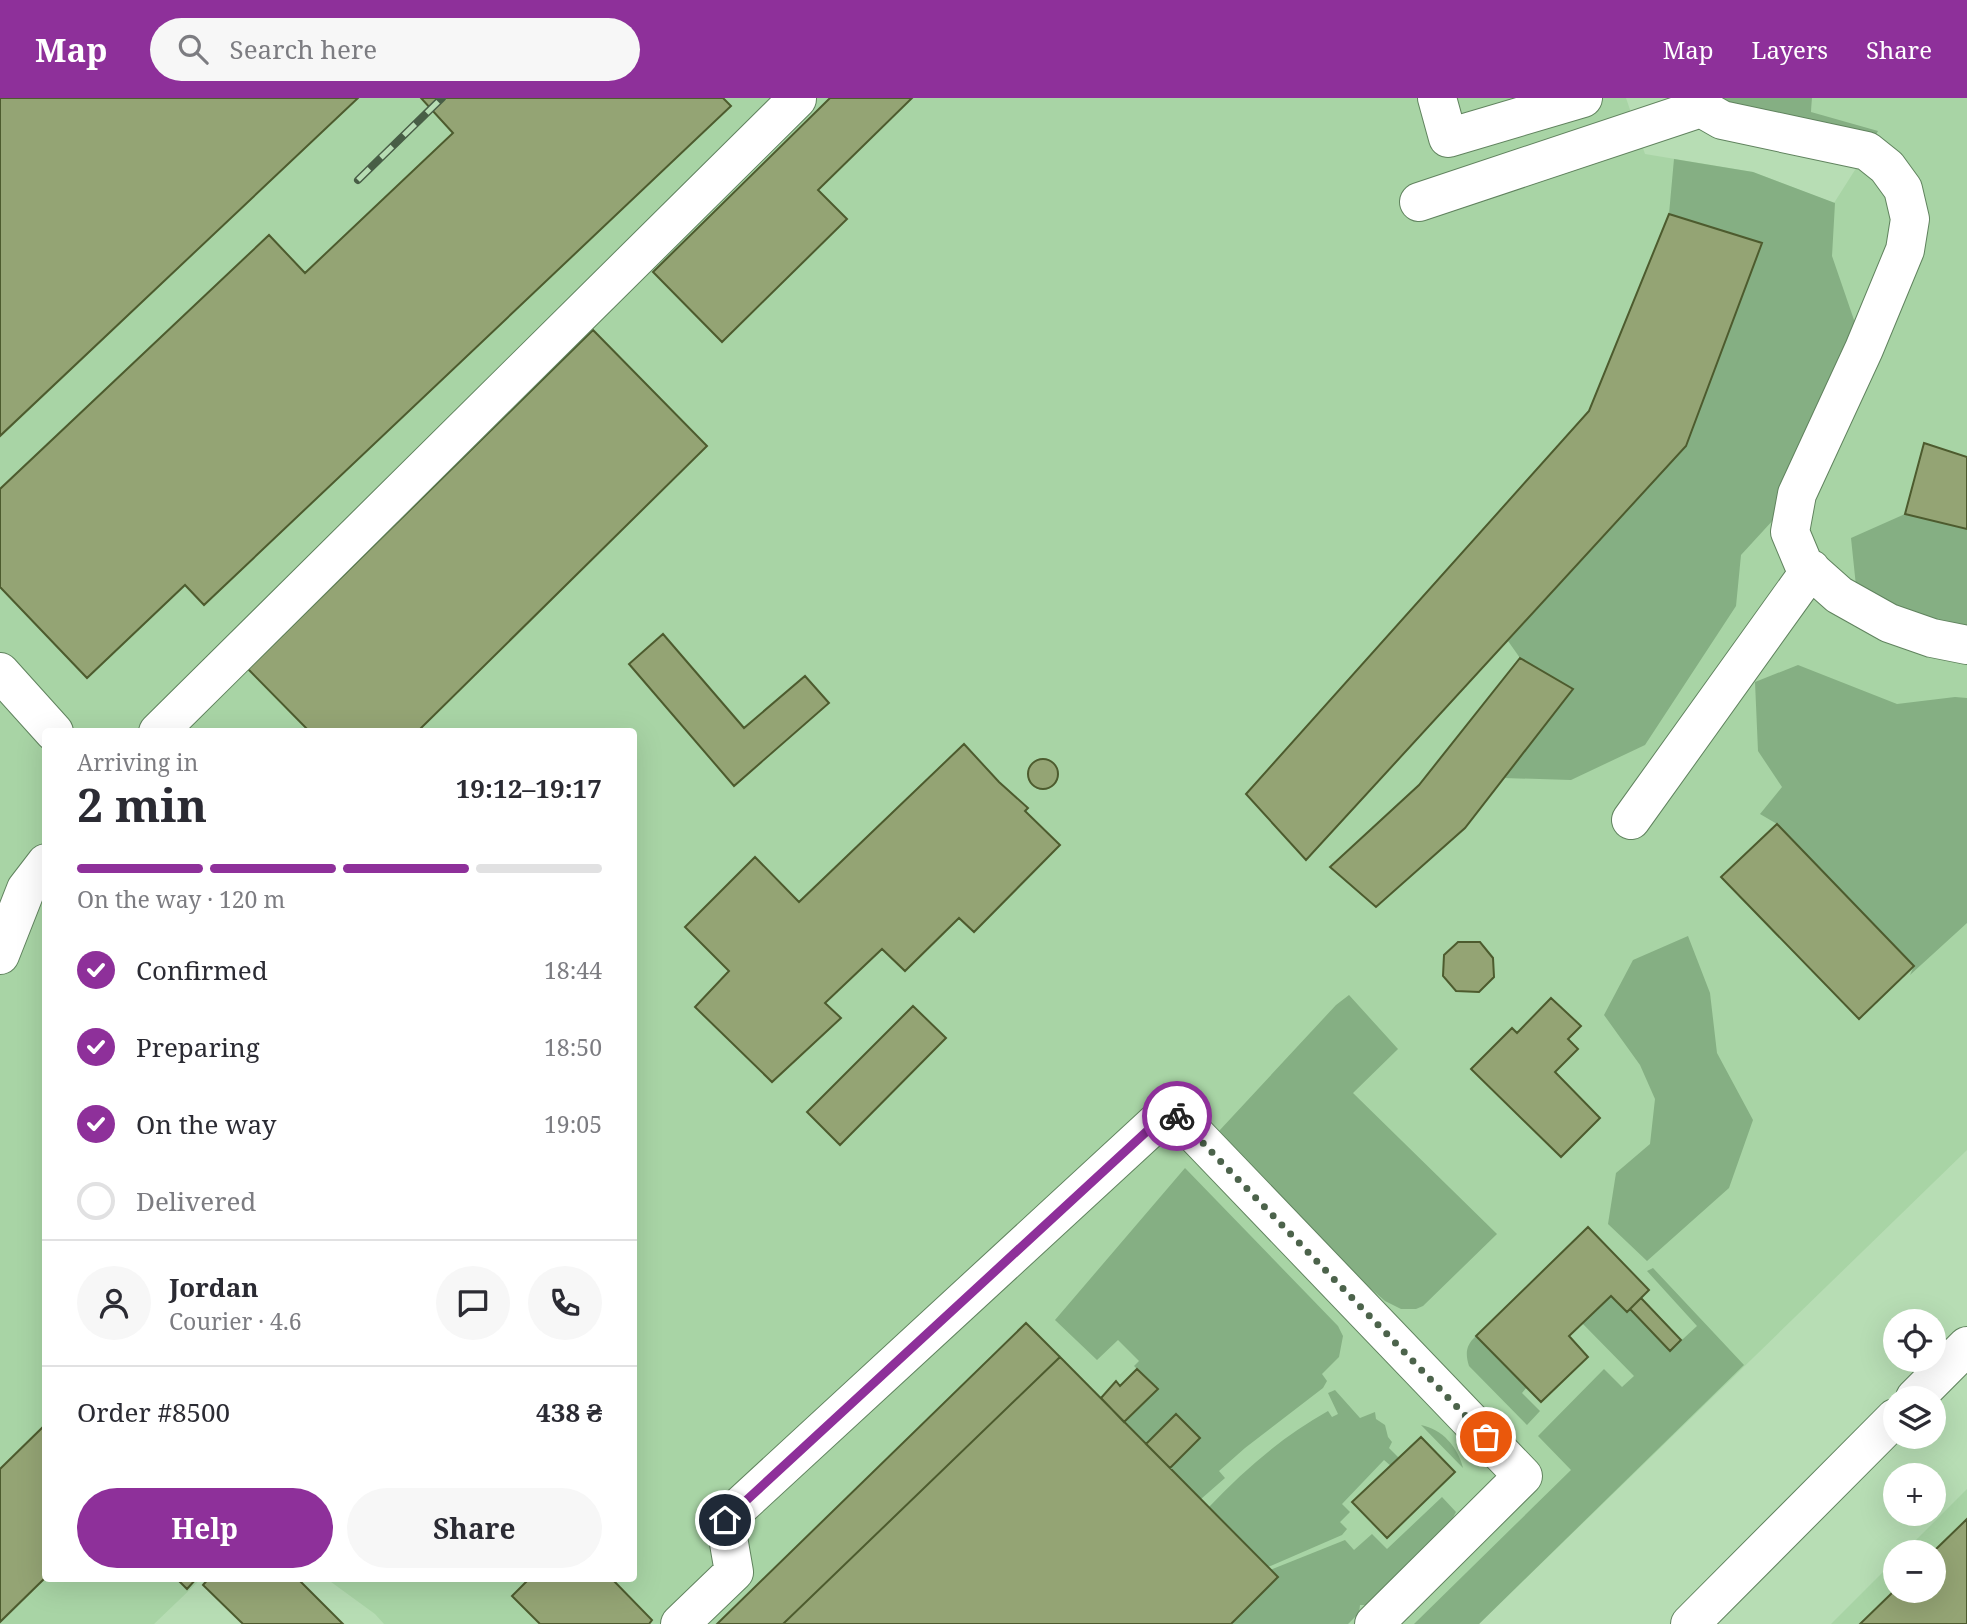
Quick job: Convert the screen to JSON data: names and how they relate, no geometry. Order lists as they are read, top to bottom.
{
  "page": {
    "header": "Map",
    "search": "Search here",
    "nav": ["Map", "Layers", "Share"],
    "heading": ["2 min", "Arriving in", "19:12–19:17"],
    "panel": [
      "Jordan",
      "Courier · 4.6",
      "Order #8500",
      "438 ₴"
    ],
    "bar": "On the way · 120 m",
    "list": [
      ["Confirmed", "18:44"],
      ["Preparing", "18:50"],
      ["On the way", "19:05"],
      "Delivered"
    ],
    "map_buttons": ["+", "−"],
    "buttons": ["Help", "Share"]
  }
}
